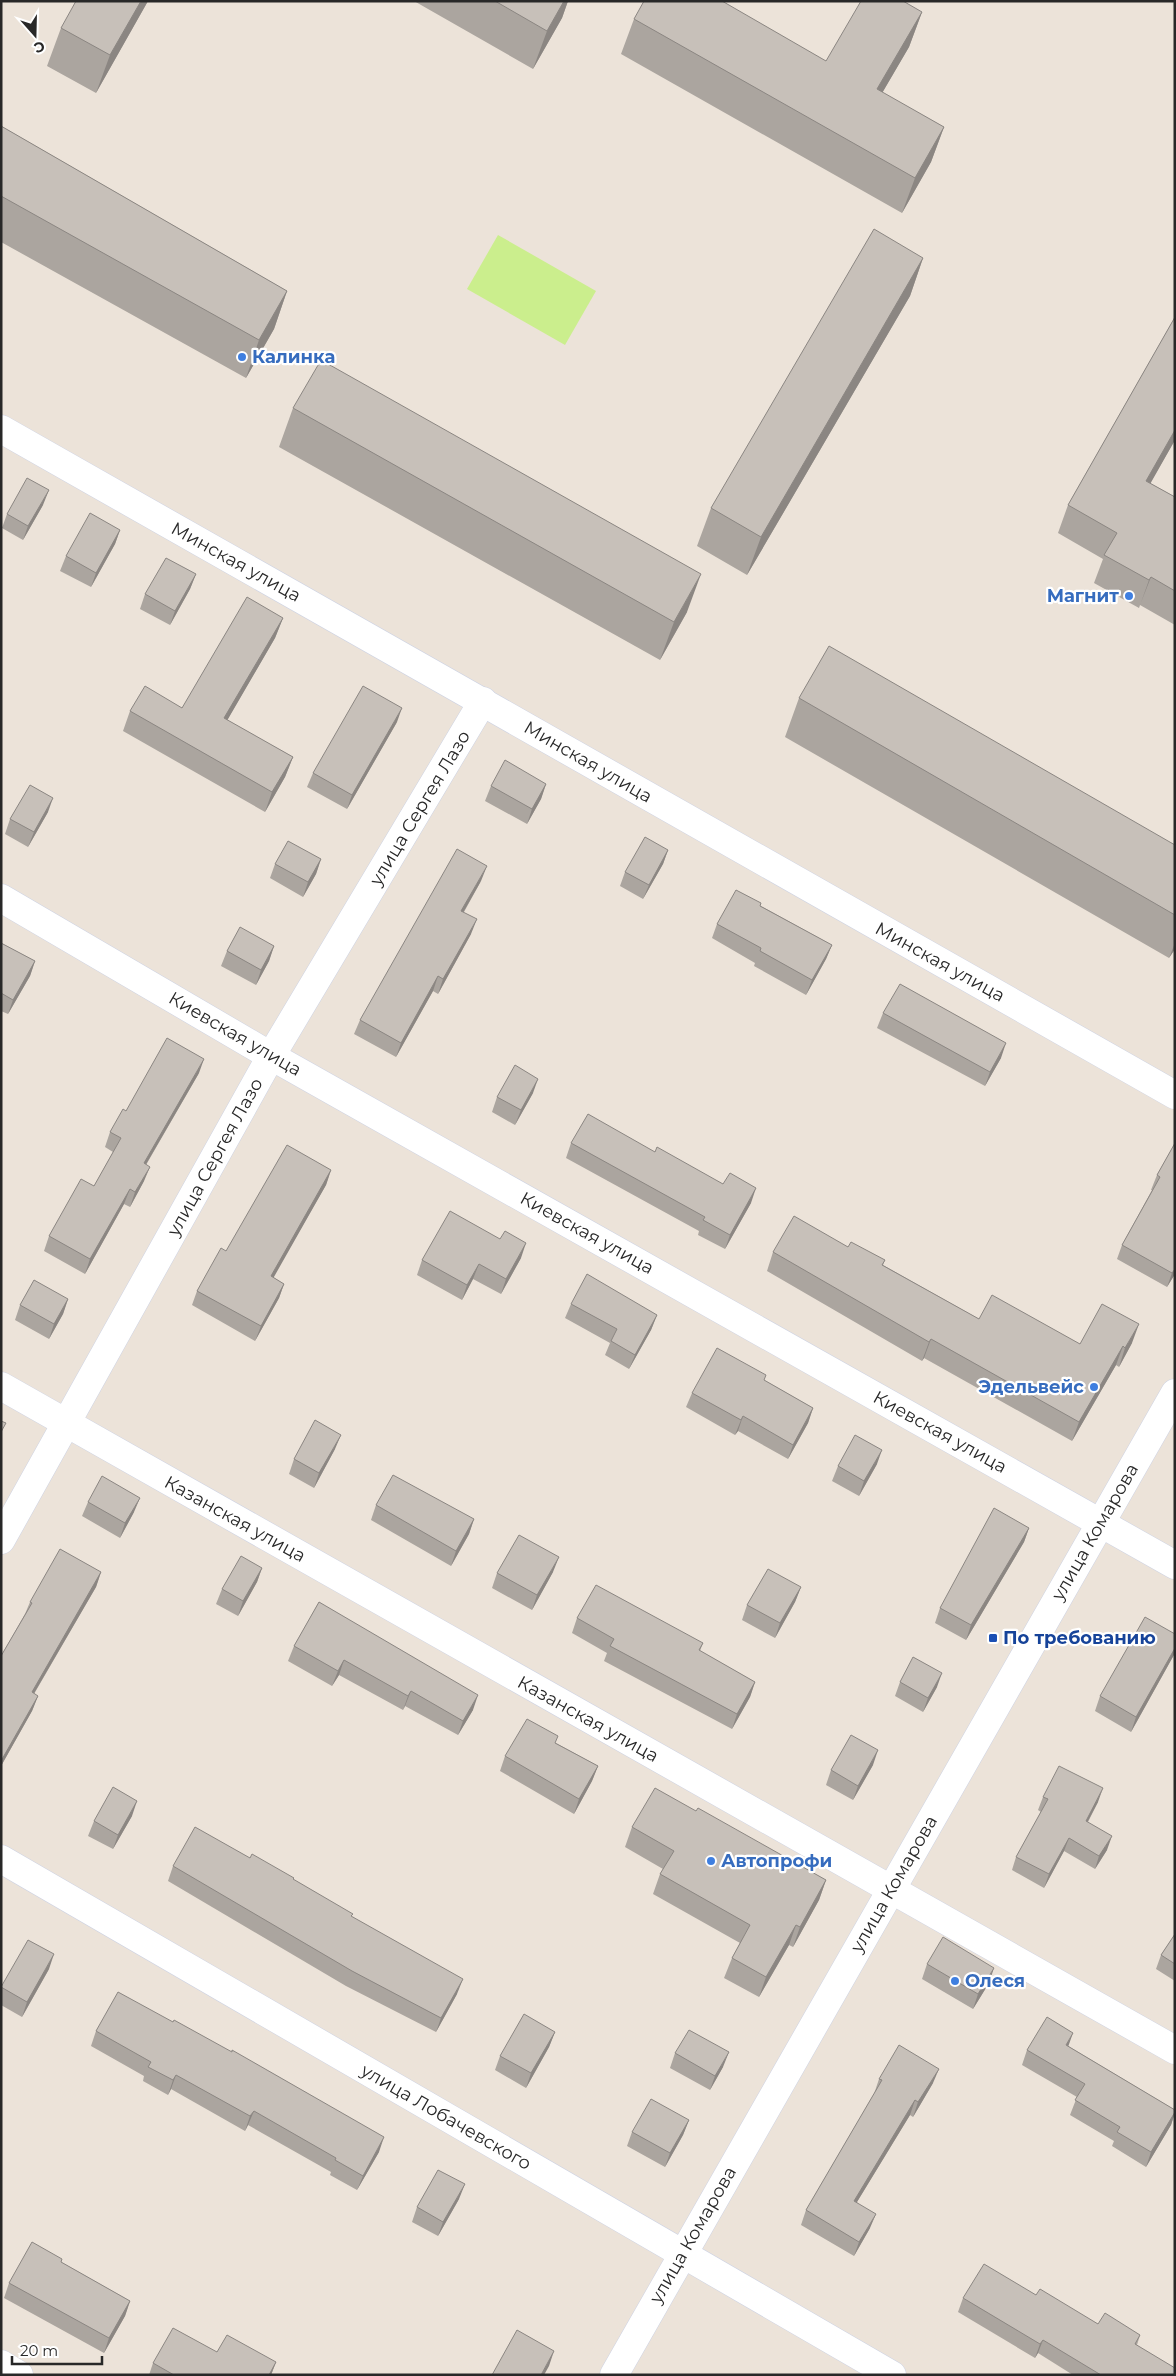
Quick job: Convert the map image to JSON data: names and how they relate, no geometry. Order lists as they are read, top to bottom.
{
  "streets": {
    "street": [
      "Минская улица",
      "улица Сергея Лазо",
      "Киевская улица",
      "Казанская улица",
      "улица Комарова",
      "улица Лобачевского"
    ]
  },
  "crossings": [
    ["Минская улица", "улица Сергея Лазо"],
    ["улица Сергея Лазо", "Киевская улица"],
    ["улица Сергея Лазо", "Казанская улица"],
    ["Киевская улица", "улица Комарова"],
    ["Казанская улица", "улица Комарова"],
    ["улица Комарова", "улица Лобачевского"]
  ],
  "places": {
    "other": [
      "Калинка",
      "Магнит",
      "Эдельвейс",
      "Автопрофи",
      "Олеся"
    ],
    "transit": ["По требованию"]
  },
  "scale_bar": "20 m",
  "north": "bottom"
}
